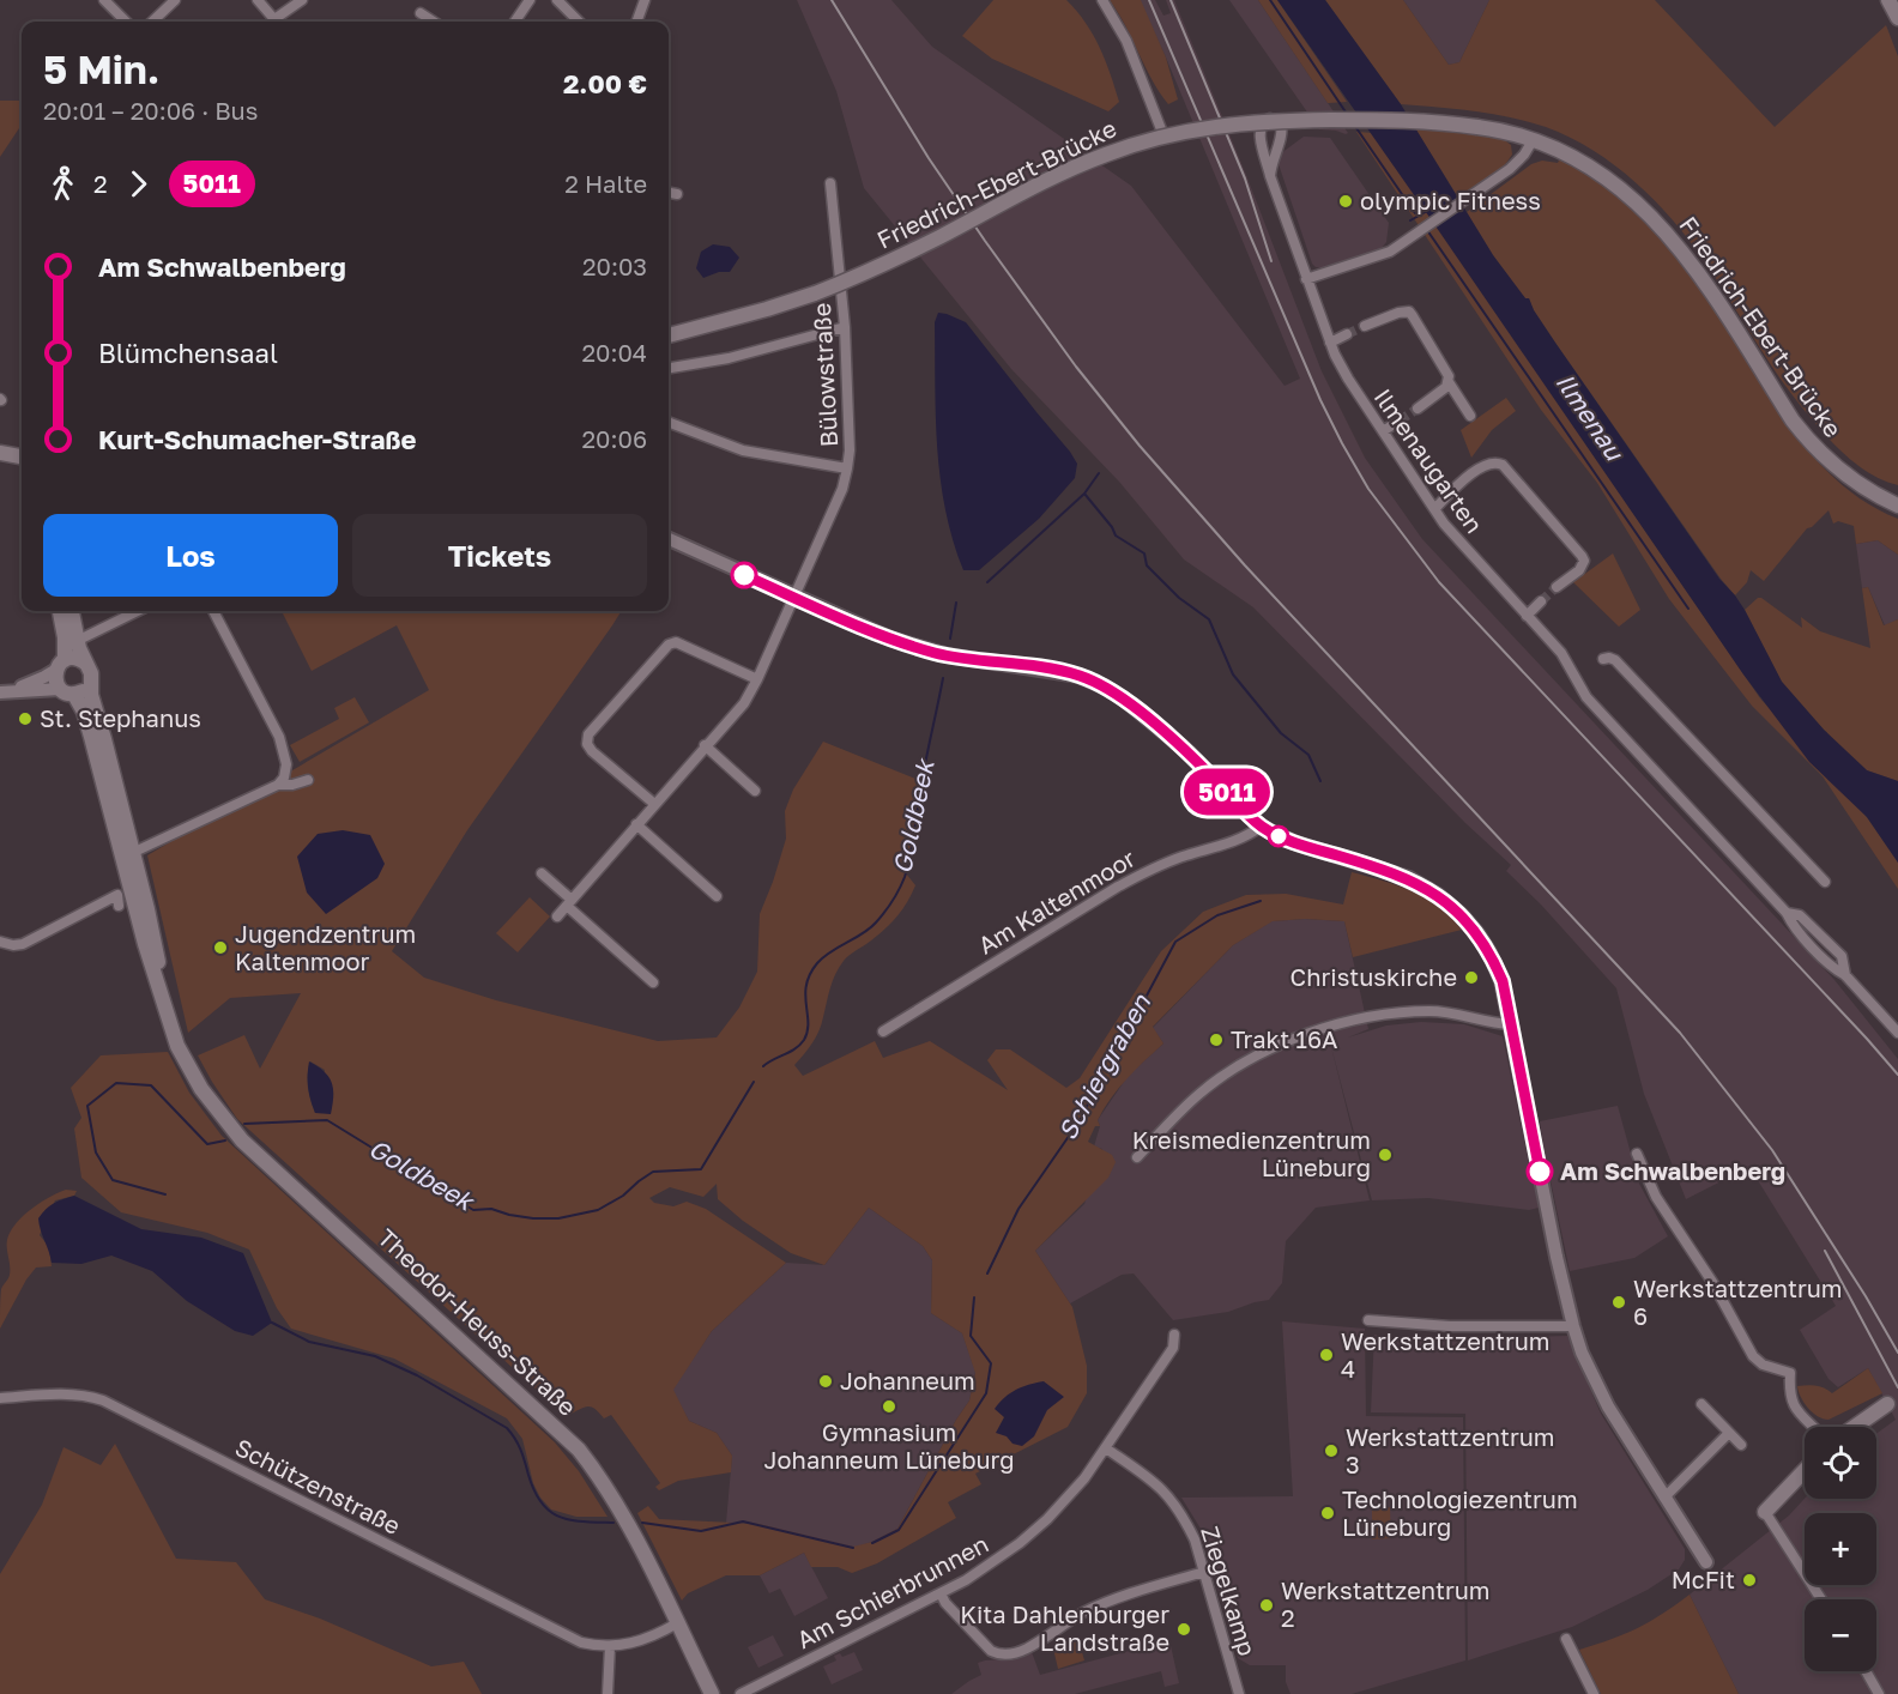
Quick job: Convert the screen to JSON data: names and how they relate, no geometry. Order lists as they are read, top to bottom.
{
  "streets": {
    "main road": ["Friedrich-Ebert-Brücke", "Theodor-Heuss-Straße"],
    "street": [
      "Bülowstraße",
      "Ilmenaugarten",
      "Am Kaltenmoor",
      "Schützenstraße",
      "Ziegelkamp",
      "Am Schierbrunnen"
    ]
  },
  "crossings": [
    ["Theodor-Heuss-Straße", "Schützenstraße"],
    ["Ziegelkamp", "Am Schierbrunnen"]
  ],
  "water": ["Ilmenau", "Goldbeek", "Schiergraben"],
  "places": [
    "olympic Fitness",
    "St. Stephanus",
    "Jugendzentrum Kaltenmoor",
    "Christuskirche",
    "Trakt 16A",
    "Kreismedienzentrum Lüneburg",
    "Am Schwalbenberg",
    "Werkstattzentrum 6",
    "Werkstattzentrum 4",
    "Johanneum",
    "Gymnasium Johanneum Lüneburg",
    "Werkstattzentrum 3",
    "Technologiezentrum Lüneburg",
    "McFit",
    "Werkstattzentrum 2",
    "Kita Dahlenburger Landstraße"
  ],
  "lines": ["bus line 5011"],
  "page": {
    "on_map": "5011",
    "heading": ["5 Min.", "20:01 – 20:06 · Bus", "2.00 €"],
    "legs": ["2", "5011", "2 Halte"],
    "list": [
      {
        "name": "Am Schwalbenberg",
        "value": "20:03"
      },
      {
        "name": "Blümchensaal",
        "value": "20:04"
      },
      {
        "name": "Kurt-Schumacher-Straße",
        "value": "20:06"
      }
    ],
    "buttons": ["Los", "Tickets"],
    "map_buttons": ["+", "−"]
  }
}
